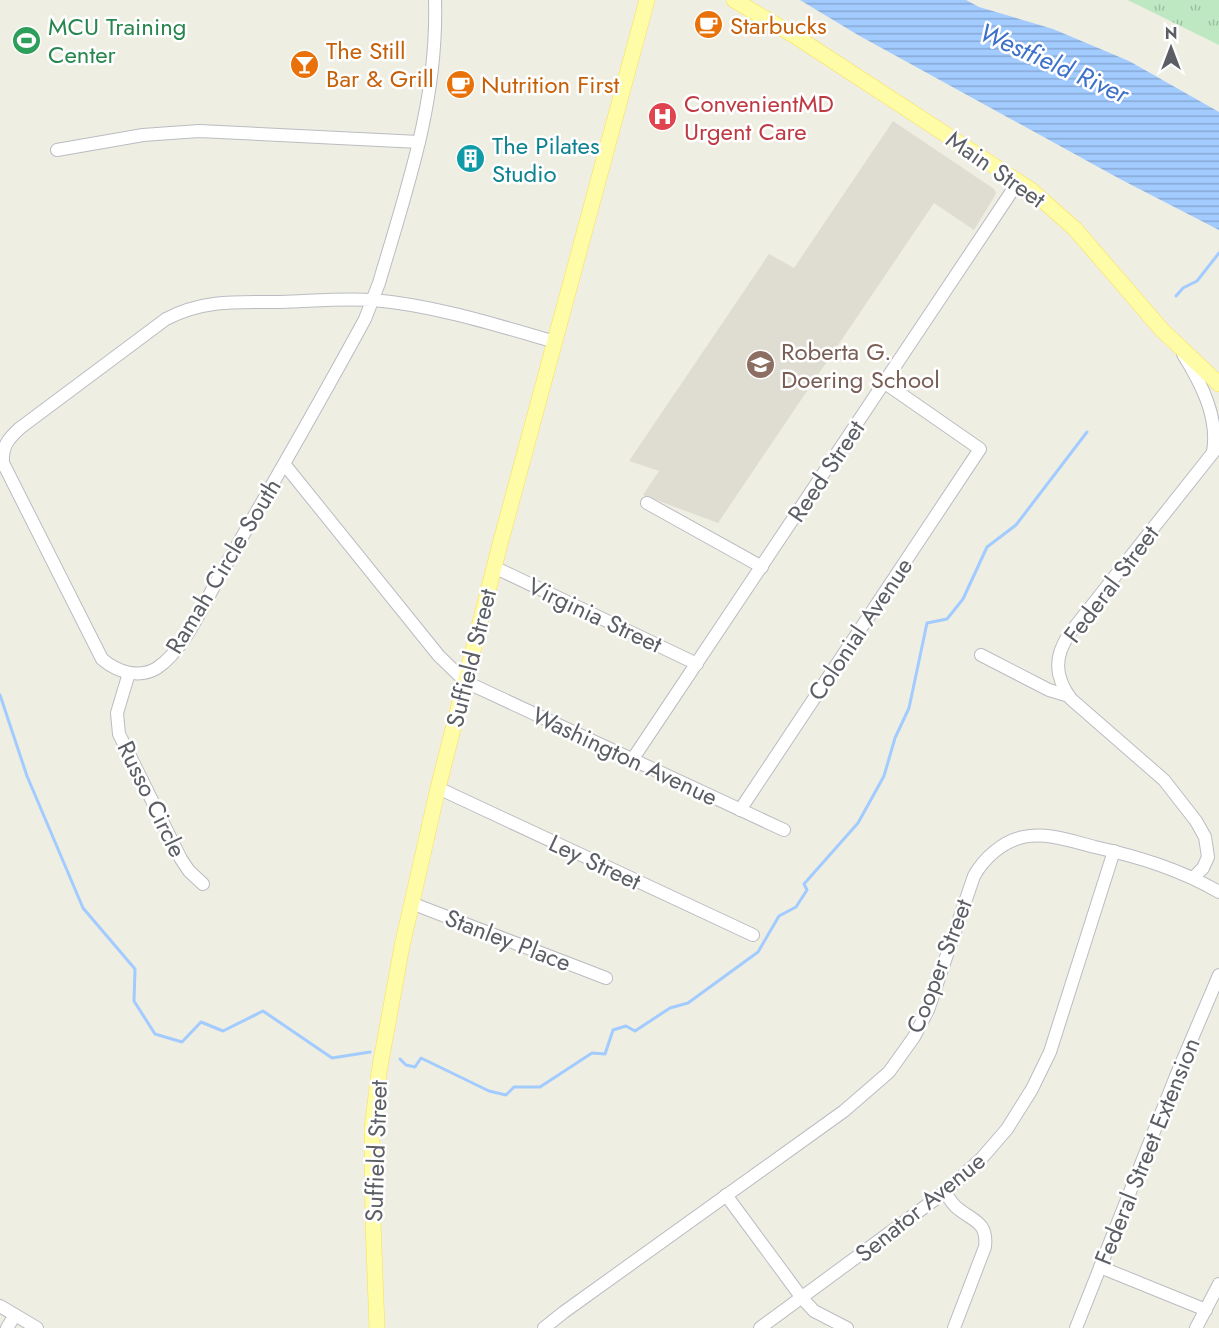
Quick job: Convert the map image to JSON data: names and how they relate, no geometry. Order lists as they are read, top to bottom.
{
  "streets": {
    "main road": ["Main Street", "Suffield Street"],
    "street": [
      "Reed Street",
      "Ramah Circle South",
      "Federal Street",
      "Virginia Street",
      "Colonial Avenue",
      "Washington Avenue",
      "Russo Circle",
      "Ley Street",
      "Stanley Place",
      "Cooper Street",
      "Federal Street Extension",
      "Senator Avenue"
    ]
  },
  "crossings": [
    ["Main Street", "Reed Street"],
    ["Reed Street", "Virginia Street"],
    ["Reed Street", "Colonial Avenue"],
    ["Reed Street", "Washington Avenue"],
    ["Ramah Circle South", "Washington Avenue"],
    ["Ramah Circle South", "Russo Circle"],
    ["Federal Street", "Cooper Street"],
    ["Virginia Street", "Suffield Street"],
    ["Colonial Avenue", "Washington Avenue"],
    ["Suffield Street", "Washington Avenue"],
    ["Suffield Street", "Ley Street"],
    ["Suffield Street", "Stanley Place"],
    ["Cooper Street", "Senator Avenue"]
  ],
  "water": ["Westfield River"],
  "places": {
    "cafe": ["Starbucks", "Nutrition First"],
    "sports": ["MCU Training Center"],
    "bar": ["The Still Bar & Grill"],
    "hospital": ["ConvenientMD Urgent Care"],
    "building": ["The Pilates Studio"],
    "school or university": ["Roberta G. Doering School"]
  },
  "north": "top"
}
